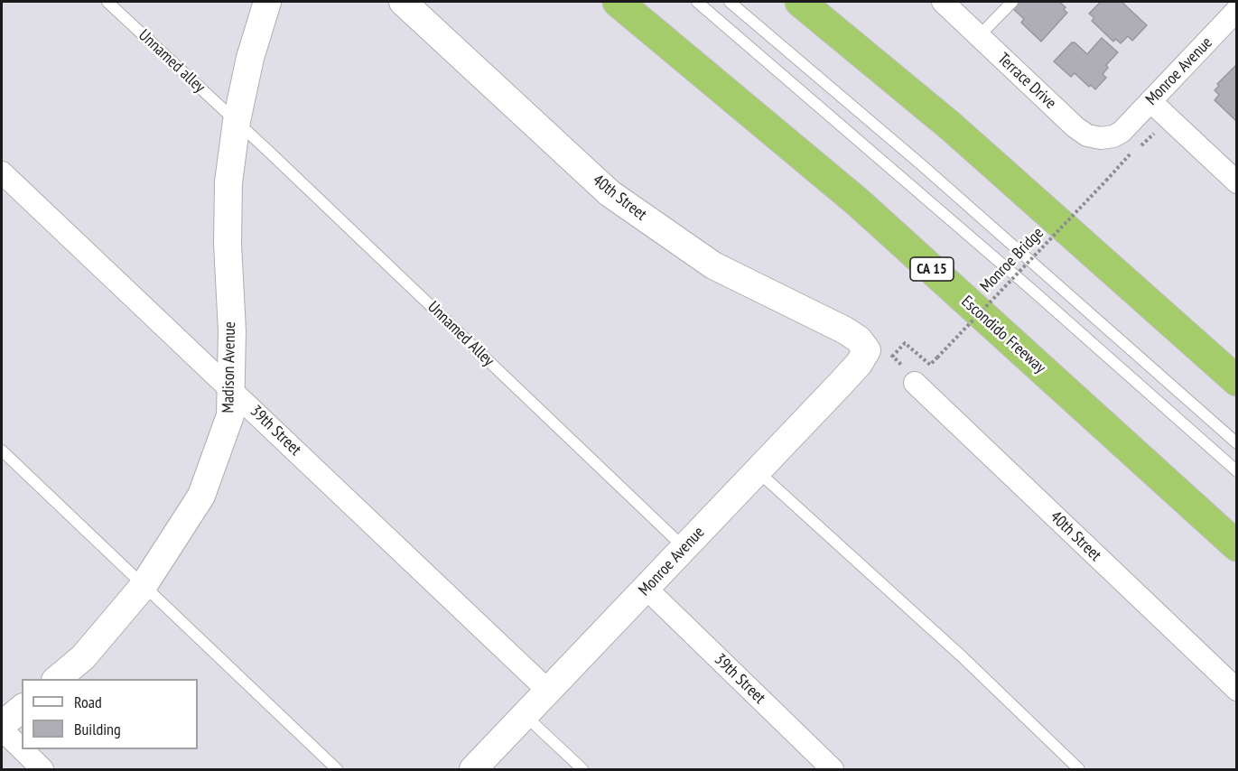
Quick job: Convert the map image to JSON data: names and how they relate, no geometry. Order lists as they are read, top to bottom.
{
  "streets": {
    "highway": ["CA 15", "Escondido Freeway"],
    "street": [
      "Monroe Avenue",
      "Terrace Drive",
      "40th Street",
      "Madison Avenue",
      "39th Street"
    ],
    "lane": ["Unnamed alley", "Unnamed Alley"],
    "path": ["Monroe Bridge"]
  },
  "crossings": [
    ["Unnamed alley", "Unnamed Alley"],
    ["Unnamed alley", "Madison Avenue"],
    ["Monroe Avenue", "Terrace Drive"],
    ["Monroe Avenue", "40th Street"],
    ["Monroe Avenue", "Monroe Bridge"],
    ["Monroe Avenue", "Unnamed Alley"],
    ["Monroe Avenue", "39th Street"],
    ["40th Street", "Monroe Bridge"],
    ["Unnamed Alley", "Madison Avenue"],
    ["Madison Avenue", "39th Street"]
  ],
  "legend": ["Road", "Building"]
}
